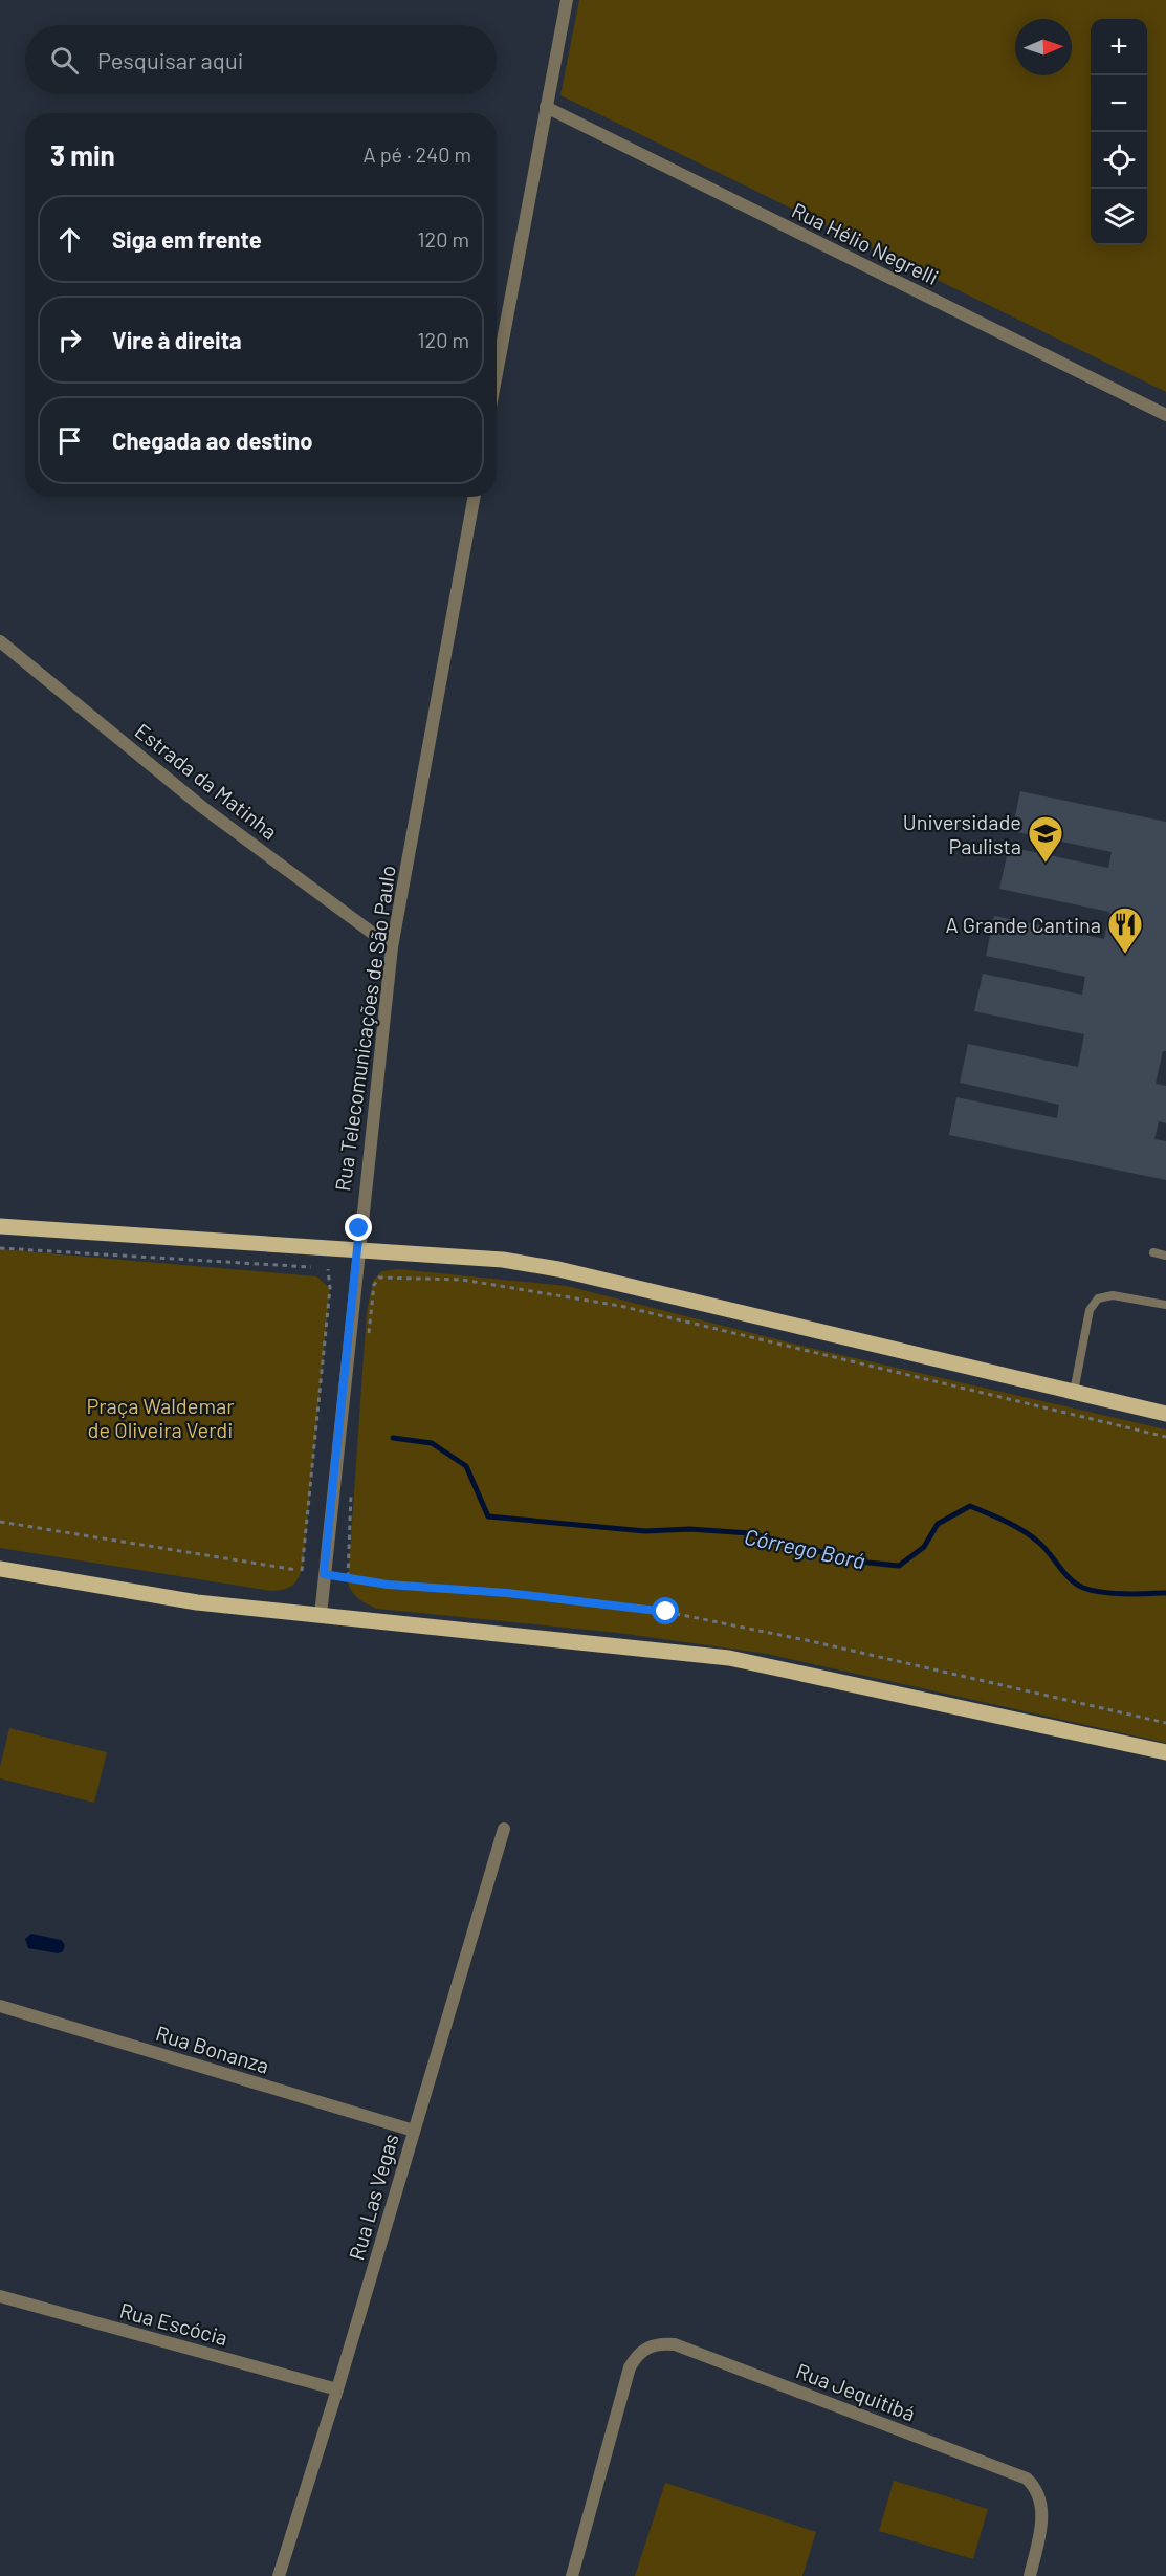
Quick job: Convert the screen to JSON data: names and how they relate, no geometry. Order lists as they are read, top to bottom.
{
  "streets": {
    "street": [
      "Rua Hélio Negrelli",
      "Estrada da Matinha",
      "Rua Telecomunicações de São Paulo",
      "Rua Bonanza",
      "Rua Las Vegas",
      "Rua Escócia",
      "Rua Jequitibá"
    ]
  },
  "crossings": [
    ["Estrada da Matinha", "Rua Telecomunicações de São Paulo"],
    ["Rua Bonanza", "Rua Las Vegas"],
    ["Rua Las Vegas", "Rua Escócia"]
  ],
  "water": ["Córrego Borá"],
  "parks": ["Praça Waldemar de Oliveira Verdi"],
  "places": {
    "school or university": ["Universidade Paulista"],
    "restaurant": ["A Grande Cantina"]
  },
  "north": "right",
  "page": {
    "map_buttons": ["+", "−"],
    "search": "Pesquisar aqui",
    "heading": ["3 min", "A pé · 240 m"],
    "list": [
      ["Siga em frente", "120 m"],
      ["Vire à direita", "120 m"],
      "Chegada ao destino"
    ]
  }
}
